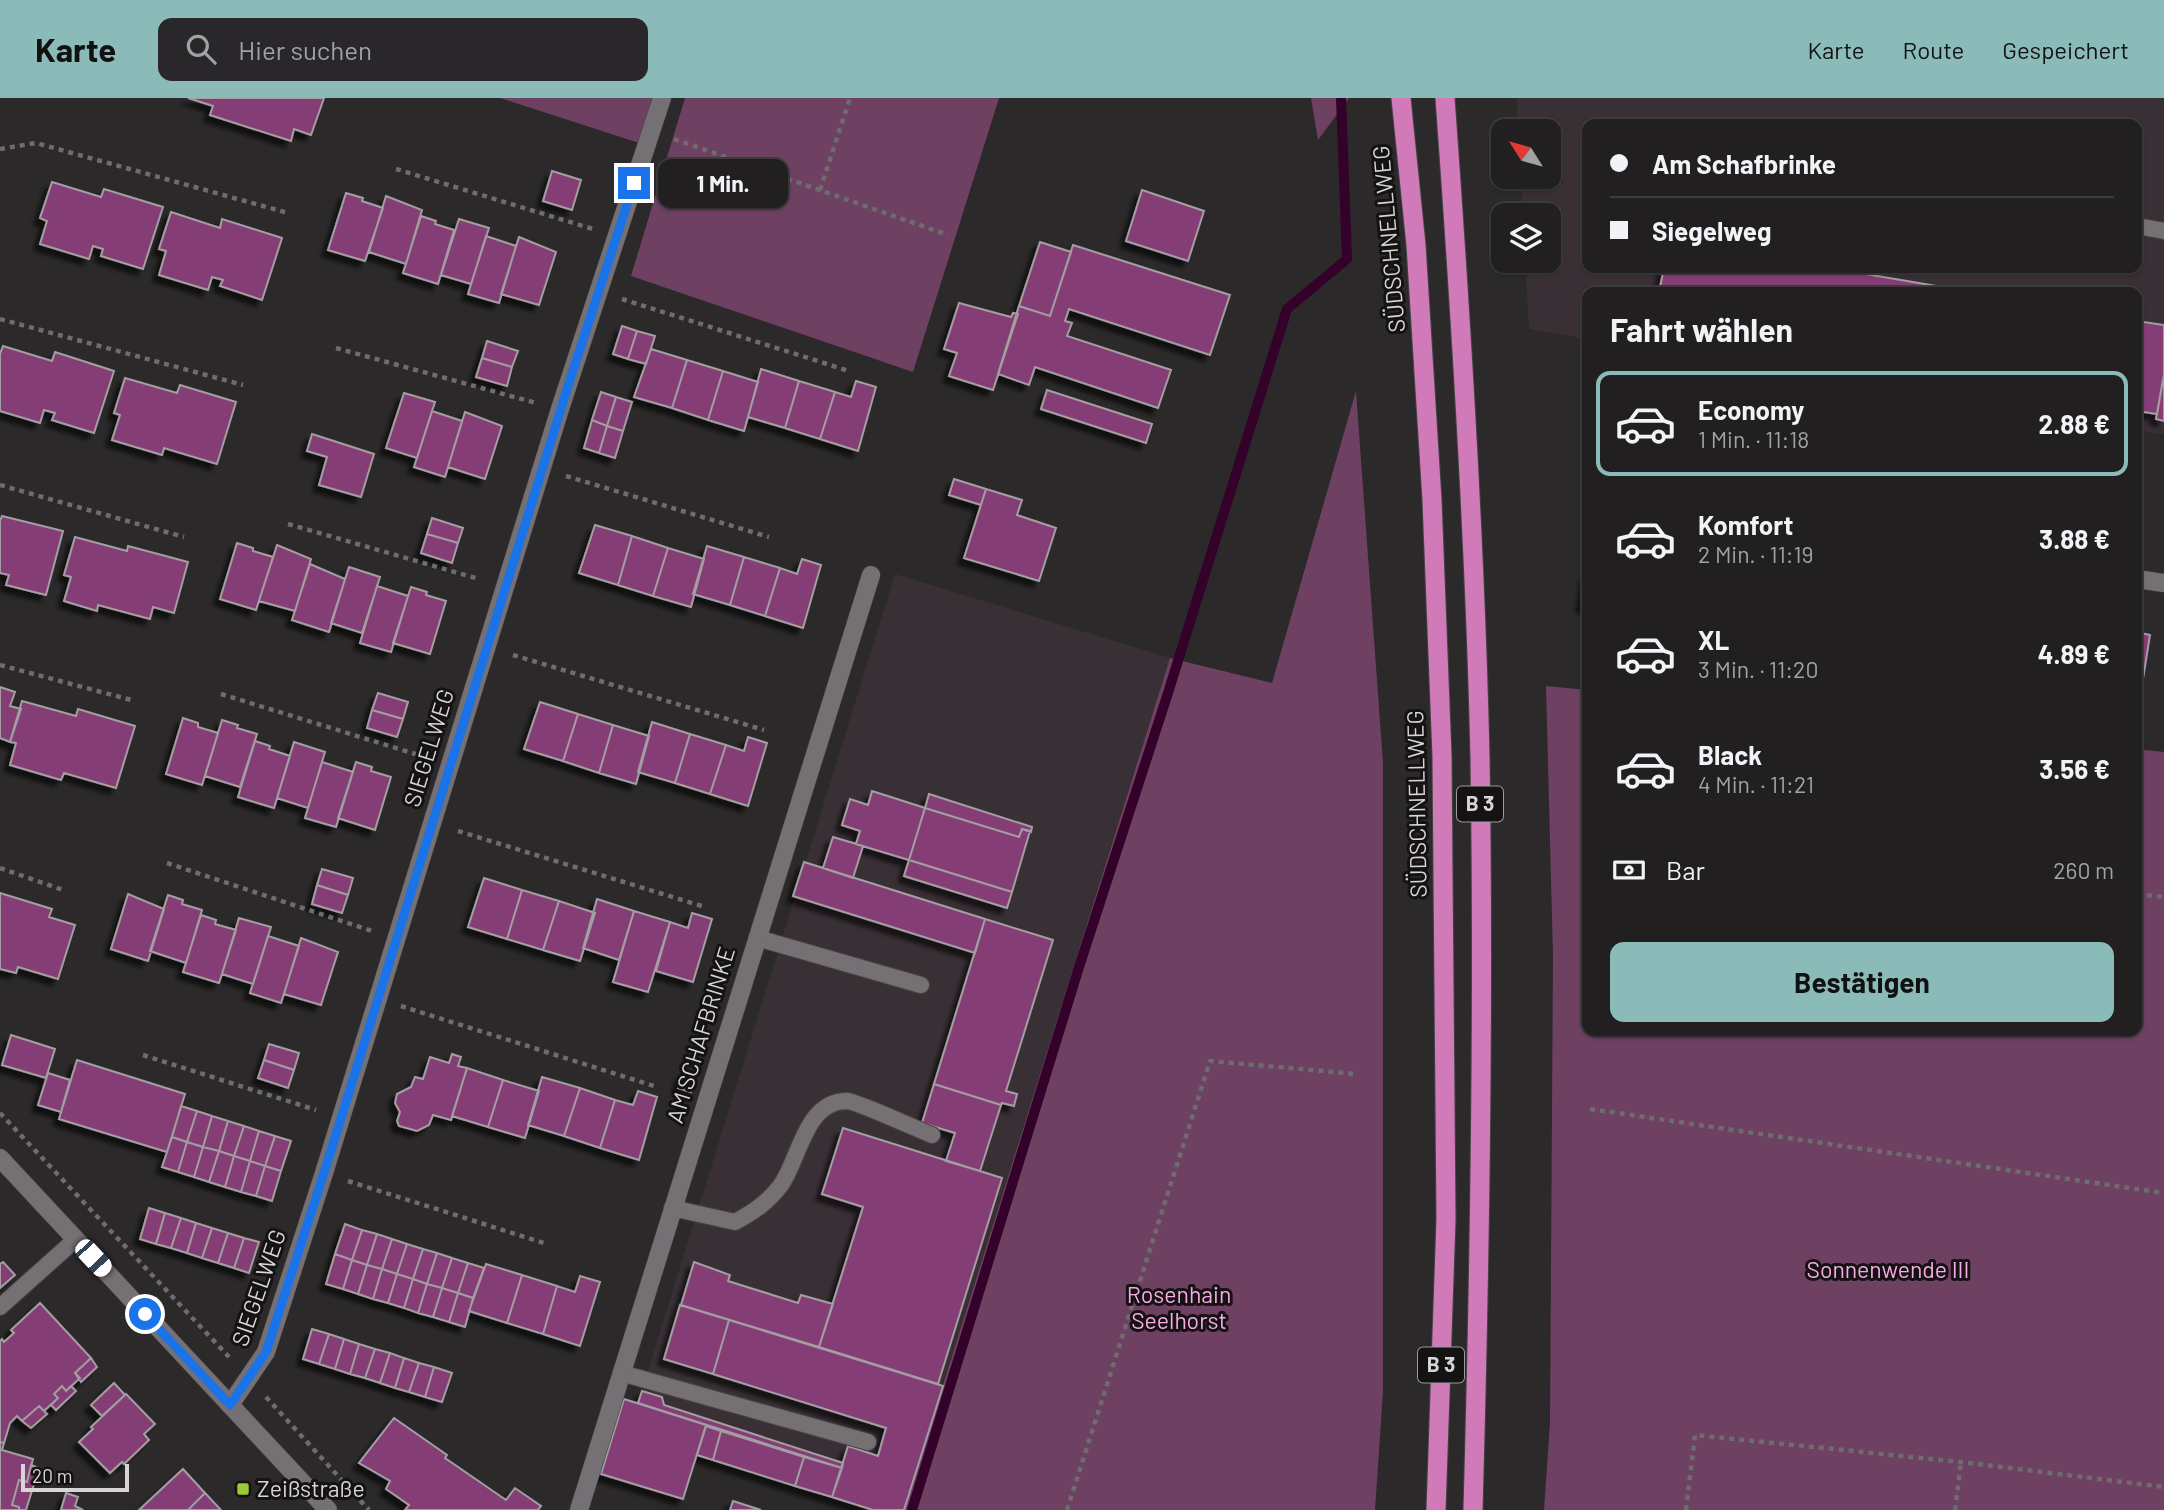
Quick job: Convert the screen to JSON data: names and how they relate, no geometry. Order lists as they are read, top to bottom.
{
  "streets": {
    "highway": ["SÜDSCHNELLWEG", "B 3"],
    "street": ["SIEGELWEG", "AM SCHAFBRINKE"]
  },
  "parks": ["Sonnenwende III", "Rosenhain Seelhorst"],
  "places": {
    "transit": ["Zeißstraße"]
  },
  "scale_bar": "20 m",
  "north": "top left",
  "page": {
    "header": "Karte",
    "search": "Hier suchen",
    "nav": ["Karte", "Route", "Gespeichert"],
    "banner": ["Am Schafbrinke", "Siegelweg"],
    "bubble": "1 Min.",
    "heading": "Fahrt wählen",
    "list": [
      {
        "name": "Economy",
        "note": "1 Min. · 11:18",
        "value": "2.88 €"
      },
      {
        "name": "Komfort",
        "note": "2 Min. · 11:19",
        "value": "3.88 €"
      },
      {
        "name": "XL",
        "note": "3 Min. · 11:20",
        "value": "4.89 €"
      },
      {
        "name": "Black",
        "note": "4 Min. · 11:21",
        "value": "3.56 €"
      }
    ],
    "pay": ["Bar", "260 m"],
    "buttons": "Bestätigen",
    "scale": "20 m"
  }
}
